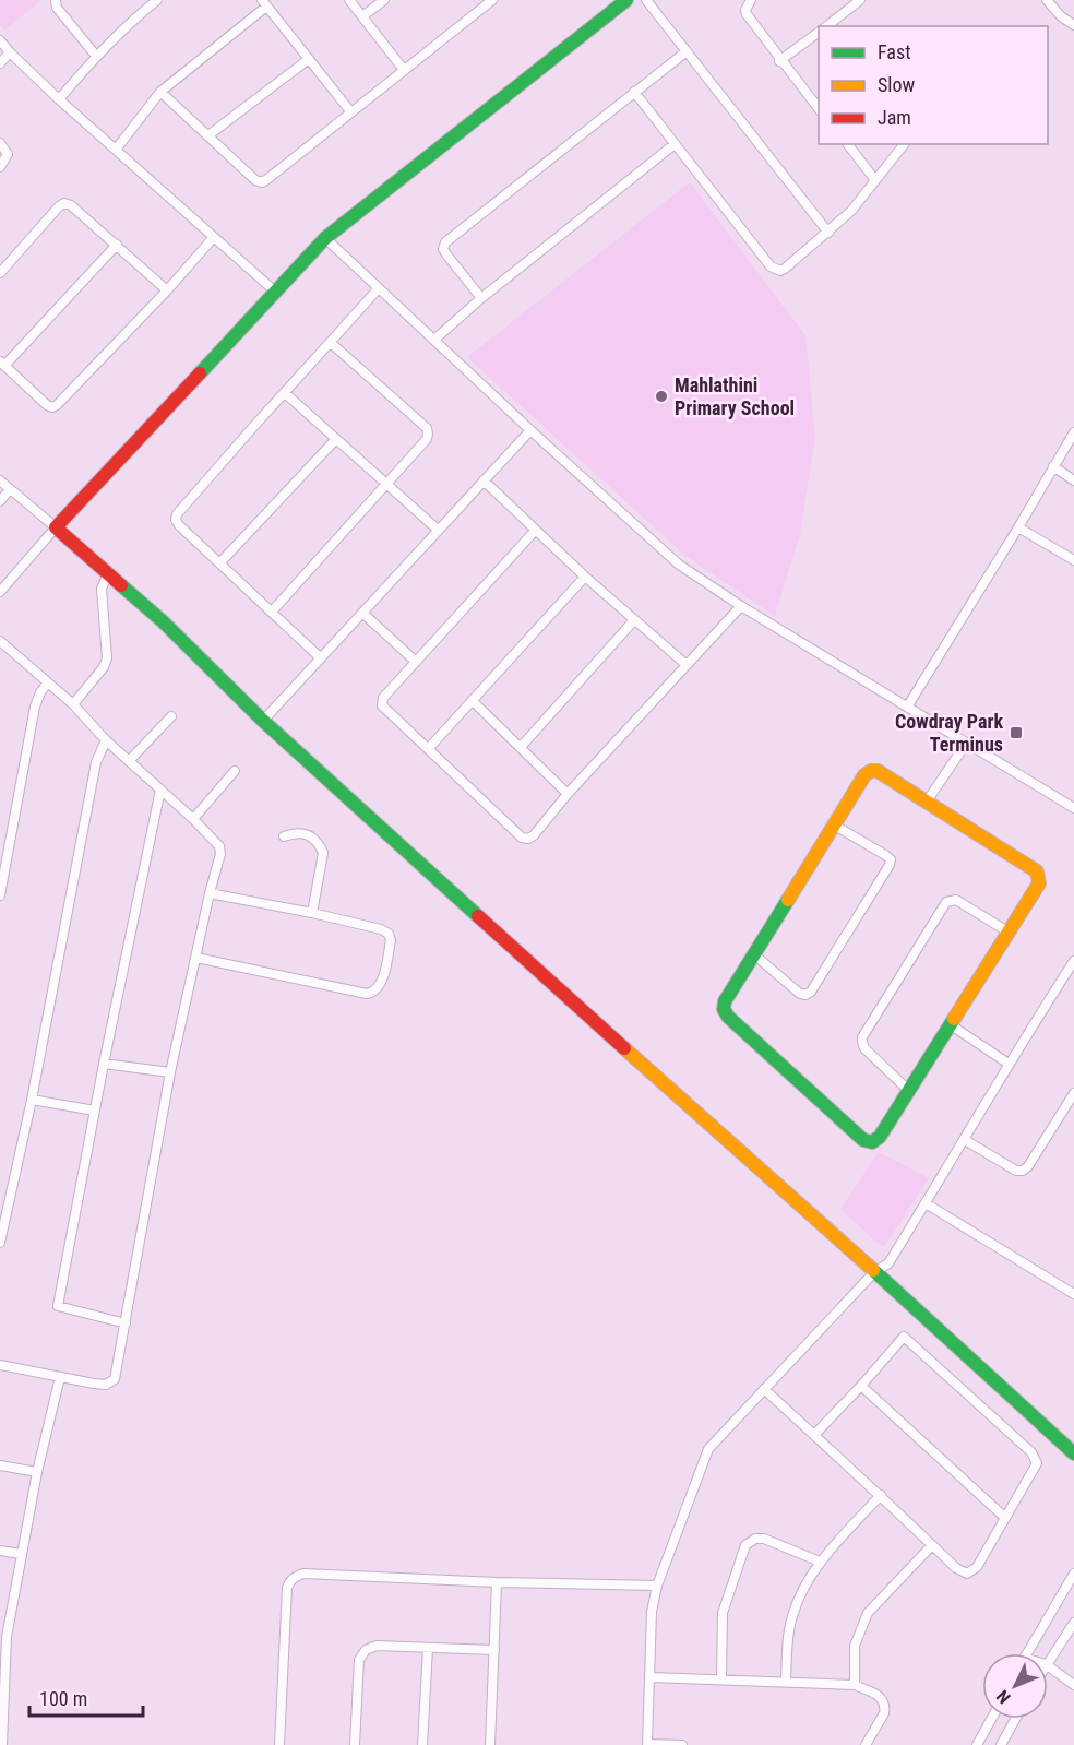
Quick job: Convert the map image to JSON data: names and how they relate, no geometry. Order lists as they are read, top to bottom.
{
  "places": {
    "other": ["Mahlathini Primary School"],
    "transit": ["Cowdray Park Terminus"]
  },
  "legend": ["Fast", "Slow", "Jam"],
  "scale_bar": "100 m",
  "north": "bottom left"
}
